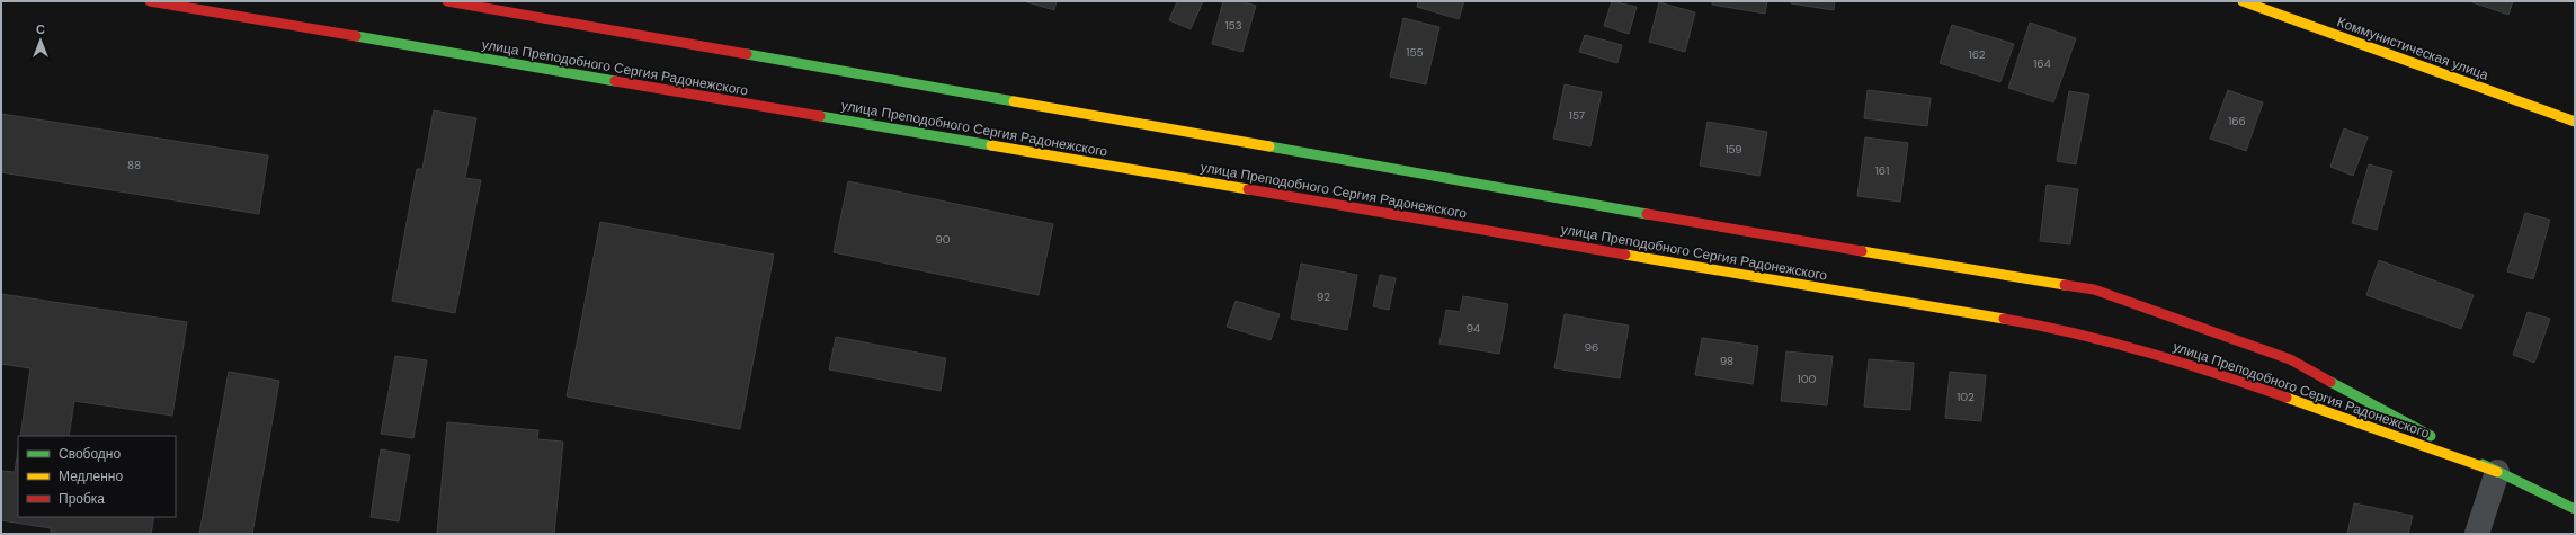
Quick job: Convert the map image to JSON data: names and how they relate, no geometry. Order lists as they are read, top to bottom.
{
  "streets": {
    "street": ["Коммунистическая улица", "улица Преподобного Сергия Радонежского"]
  },
  "house_numbers": [
    "153",
    "155",
    "162",
    "164",
    "157",
    "166",
    "159",
    "88",
    "161",
    "90",
    "92",
    "94",
    "96",
    "98",
    "100",
    "102"
  ],
  "legend": ["Свободно", "Медленно", "Пробка"],
  "north": "top"
}
